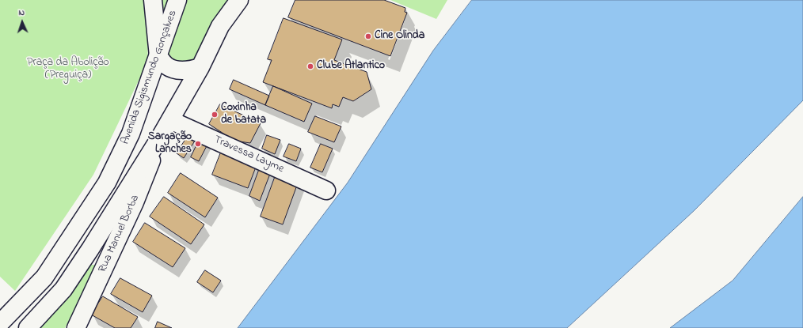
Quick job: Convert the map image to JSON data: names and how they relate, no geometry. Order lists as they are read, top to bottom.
{
  "streets": {
    "main road": ["Avenida Sigismundo Gonçalves", "Travessa Layme", "Rua Manuel Borba"]
  },
  "parks": ["Praça da Abolição (Preguiça)"],
  "places": [
    "Cine Olinda",
    "Clube Atlantico",
    "Coxinha de batata",
    "Sargação Lanches"
  ],
  "north": "top"
}
